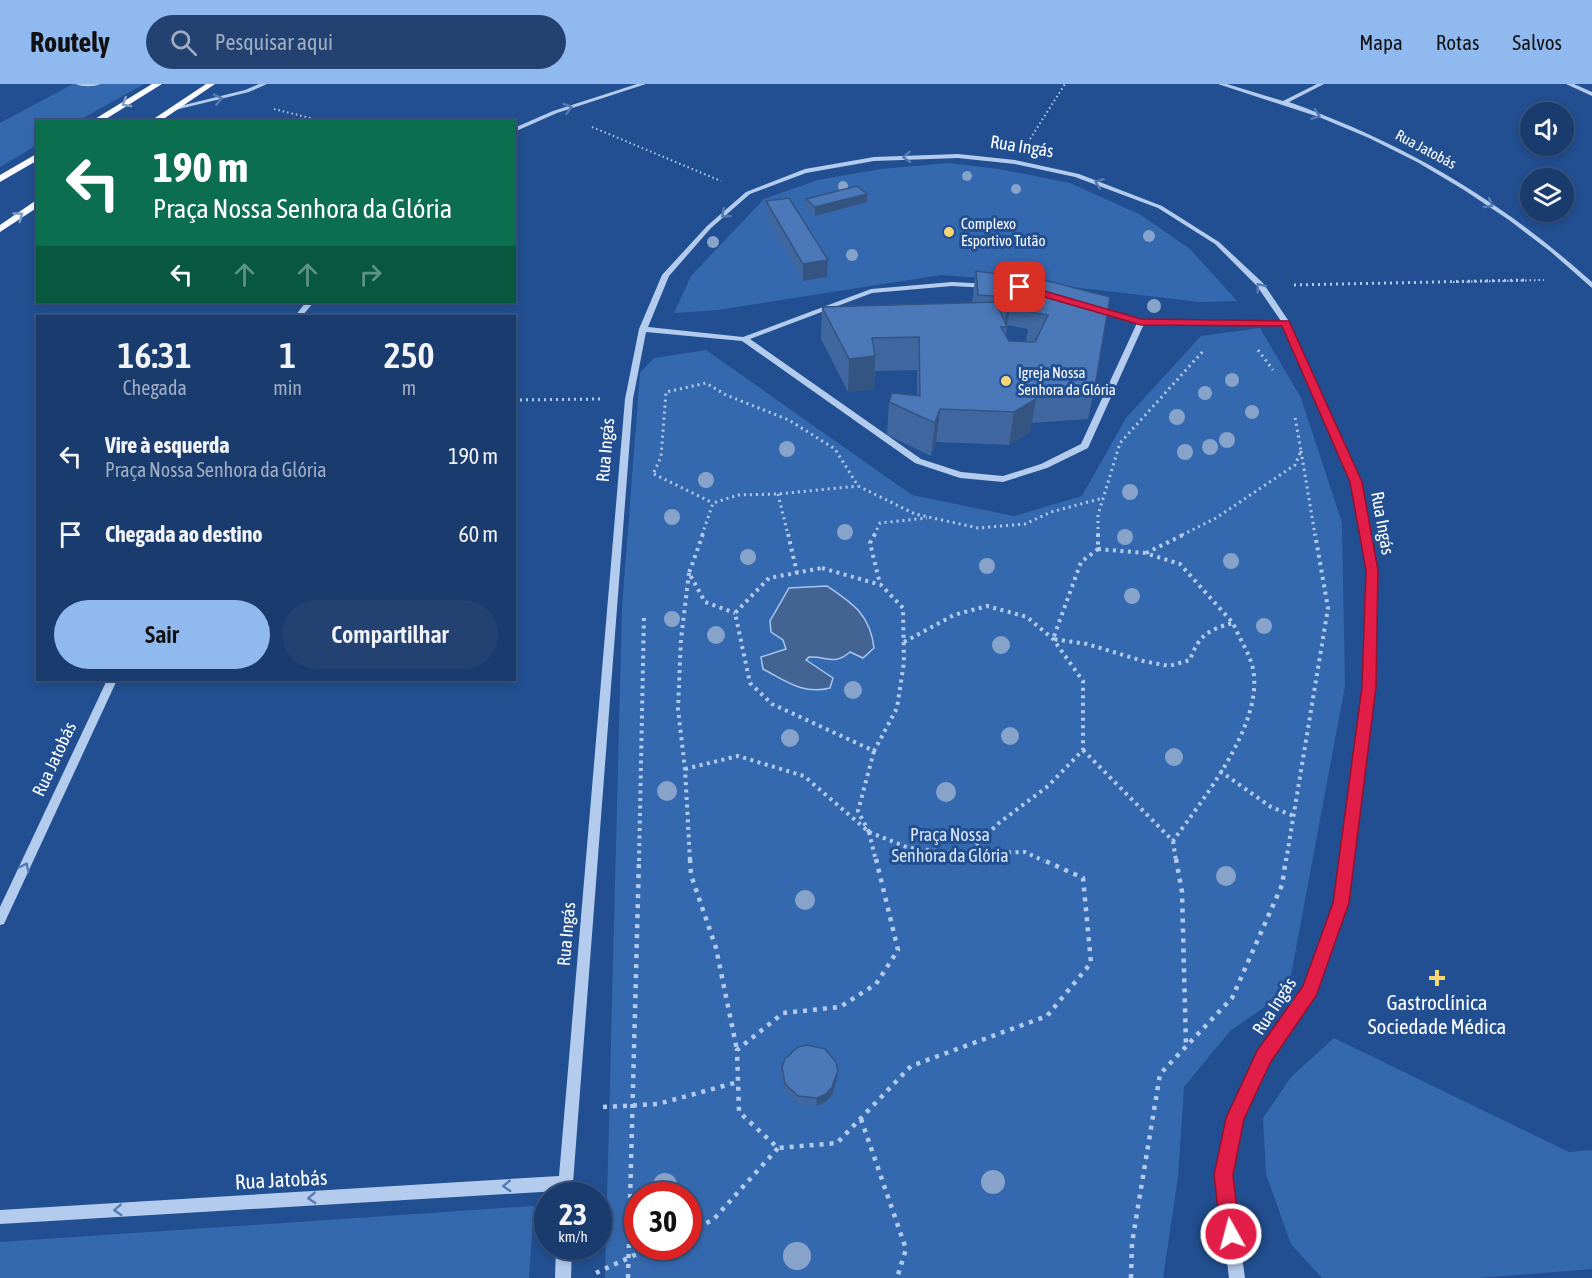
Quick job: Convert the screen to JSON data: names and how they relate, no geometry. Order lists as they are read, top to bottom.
{
  "streets": {
    "street": ["Rua Ingás", "Rua Jatobás"]
  },
  "parks": ["Praça Nossa Senhora da Glória"],
  "places": {
    "other": ["Complexo Esportivo Tutão", "Igreja Nossa Senhora da Glória"],
    "health": ["Gastroclínica Sociedade Médica"]
  },
  "page": {
    "header": "Routely",
    "search": "Pesquisar aqui",
    "nav": ["Mapa", "Rotas", "Salvos"],
    "turn": ["190 m", "Praça Nossa Senhora da Glória"],
    "eta": [
      "16:31",
      "Chegada",
      "1",
      "min",
      "250",
      "m"
    ],
    "list": [
      {
        "name": "Vire à esquerda",
        "note": "Praça Nossa Senhora da Glória",
        "value": "190 m"
      },
      {
        "name": "Chegada ao destino",
        "value": "60 m"
      }
    ],
    "buttons": ["Sair", "Compartilhar"],
    "speed": "23 km/h",
    "limit": "30"
  }
}
